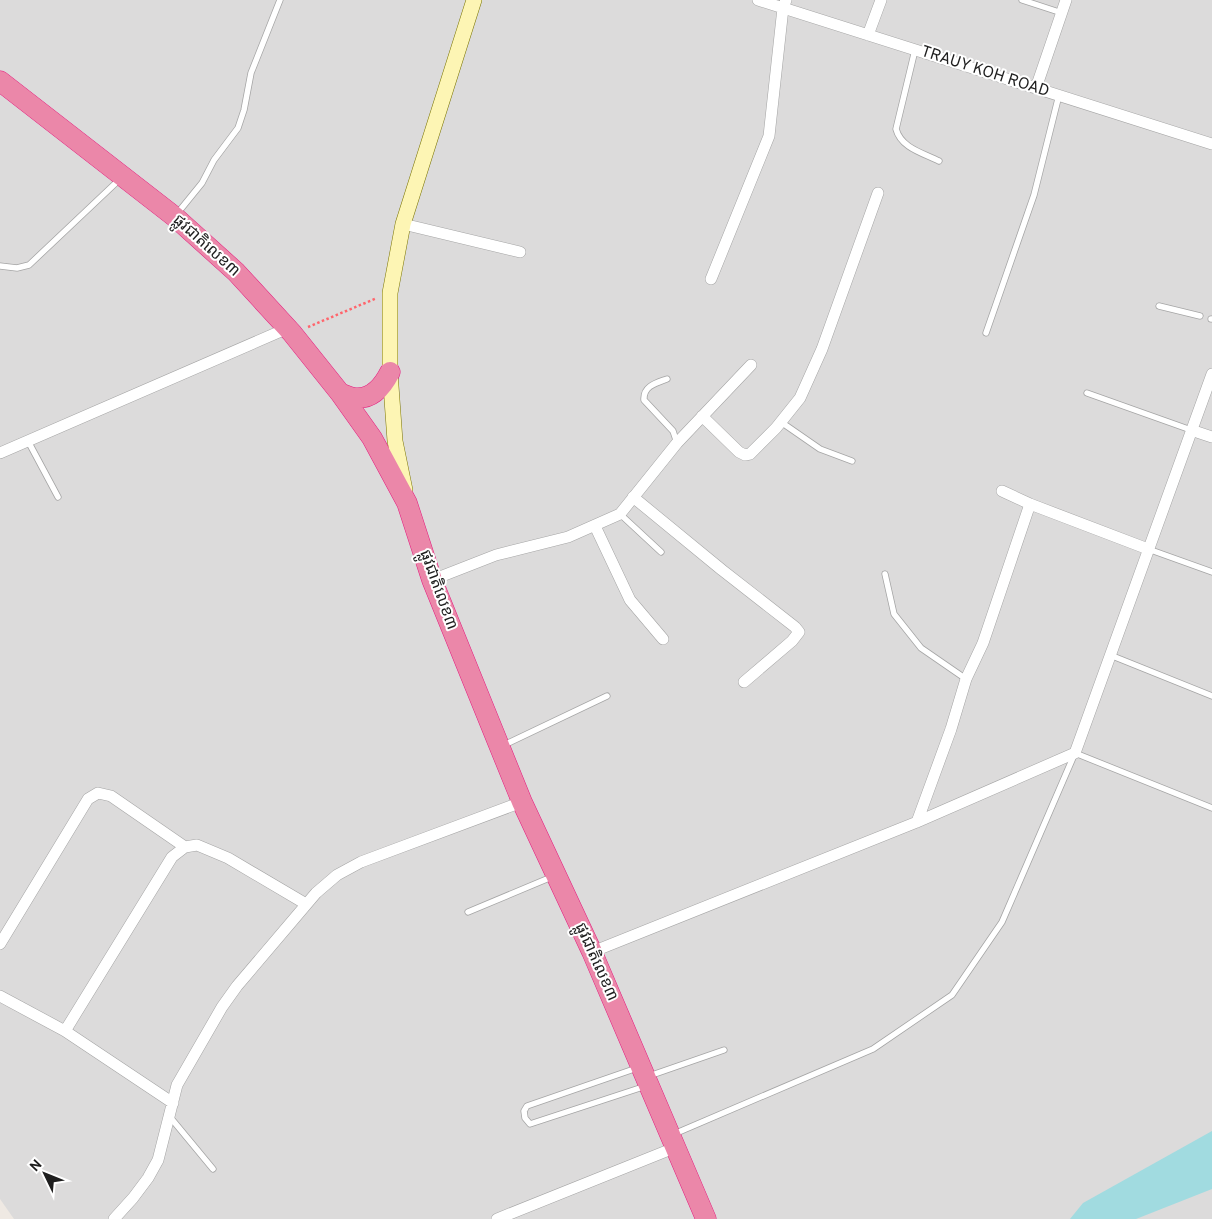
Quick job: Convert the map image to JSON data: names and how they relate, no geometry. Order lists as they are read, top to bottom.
{
  "streets": {
    "highway": ["ផ្លូវជាតិលេខ៣"],
    "street": ["TRAUY KOH ROAD"]
  },
  "north": "top left"
}
